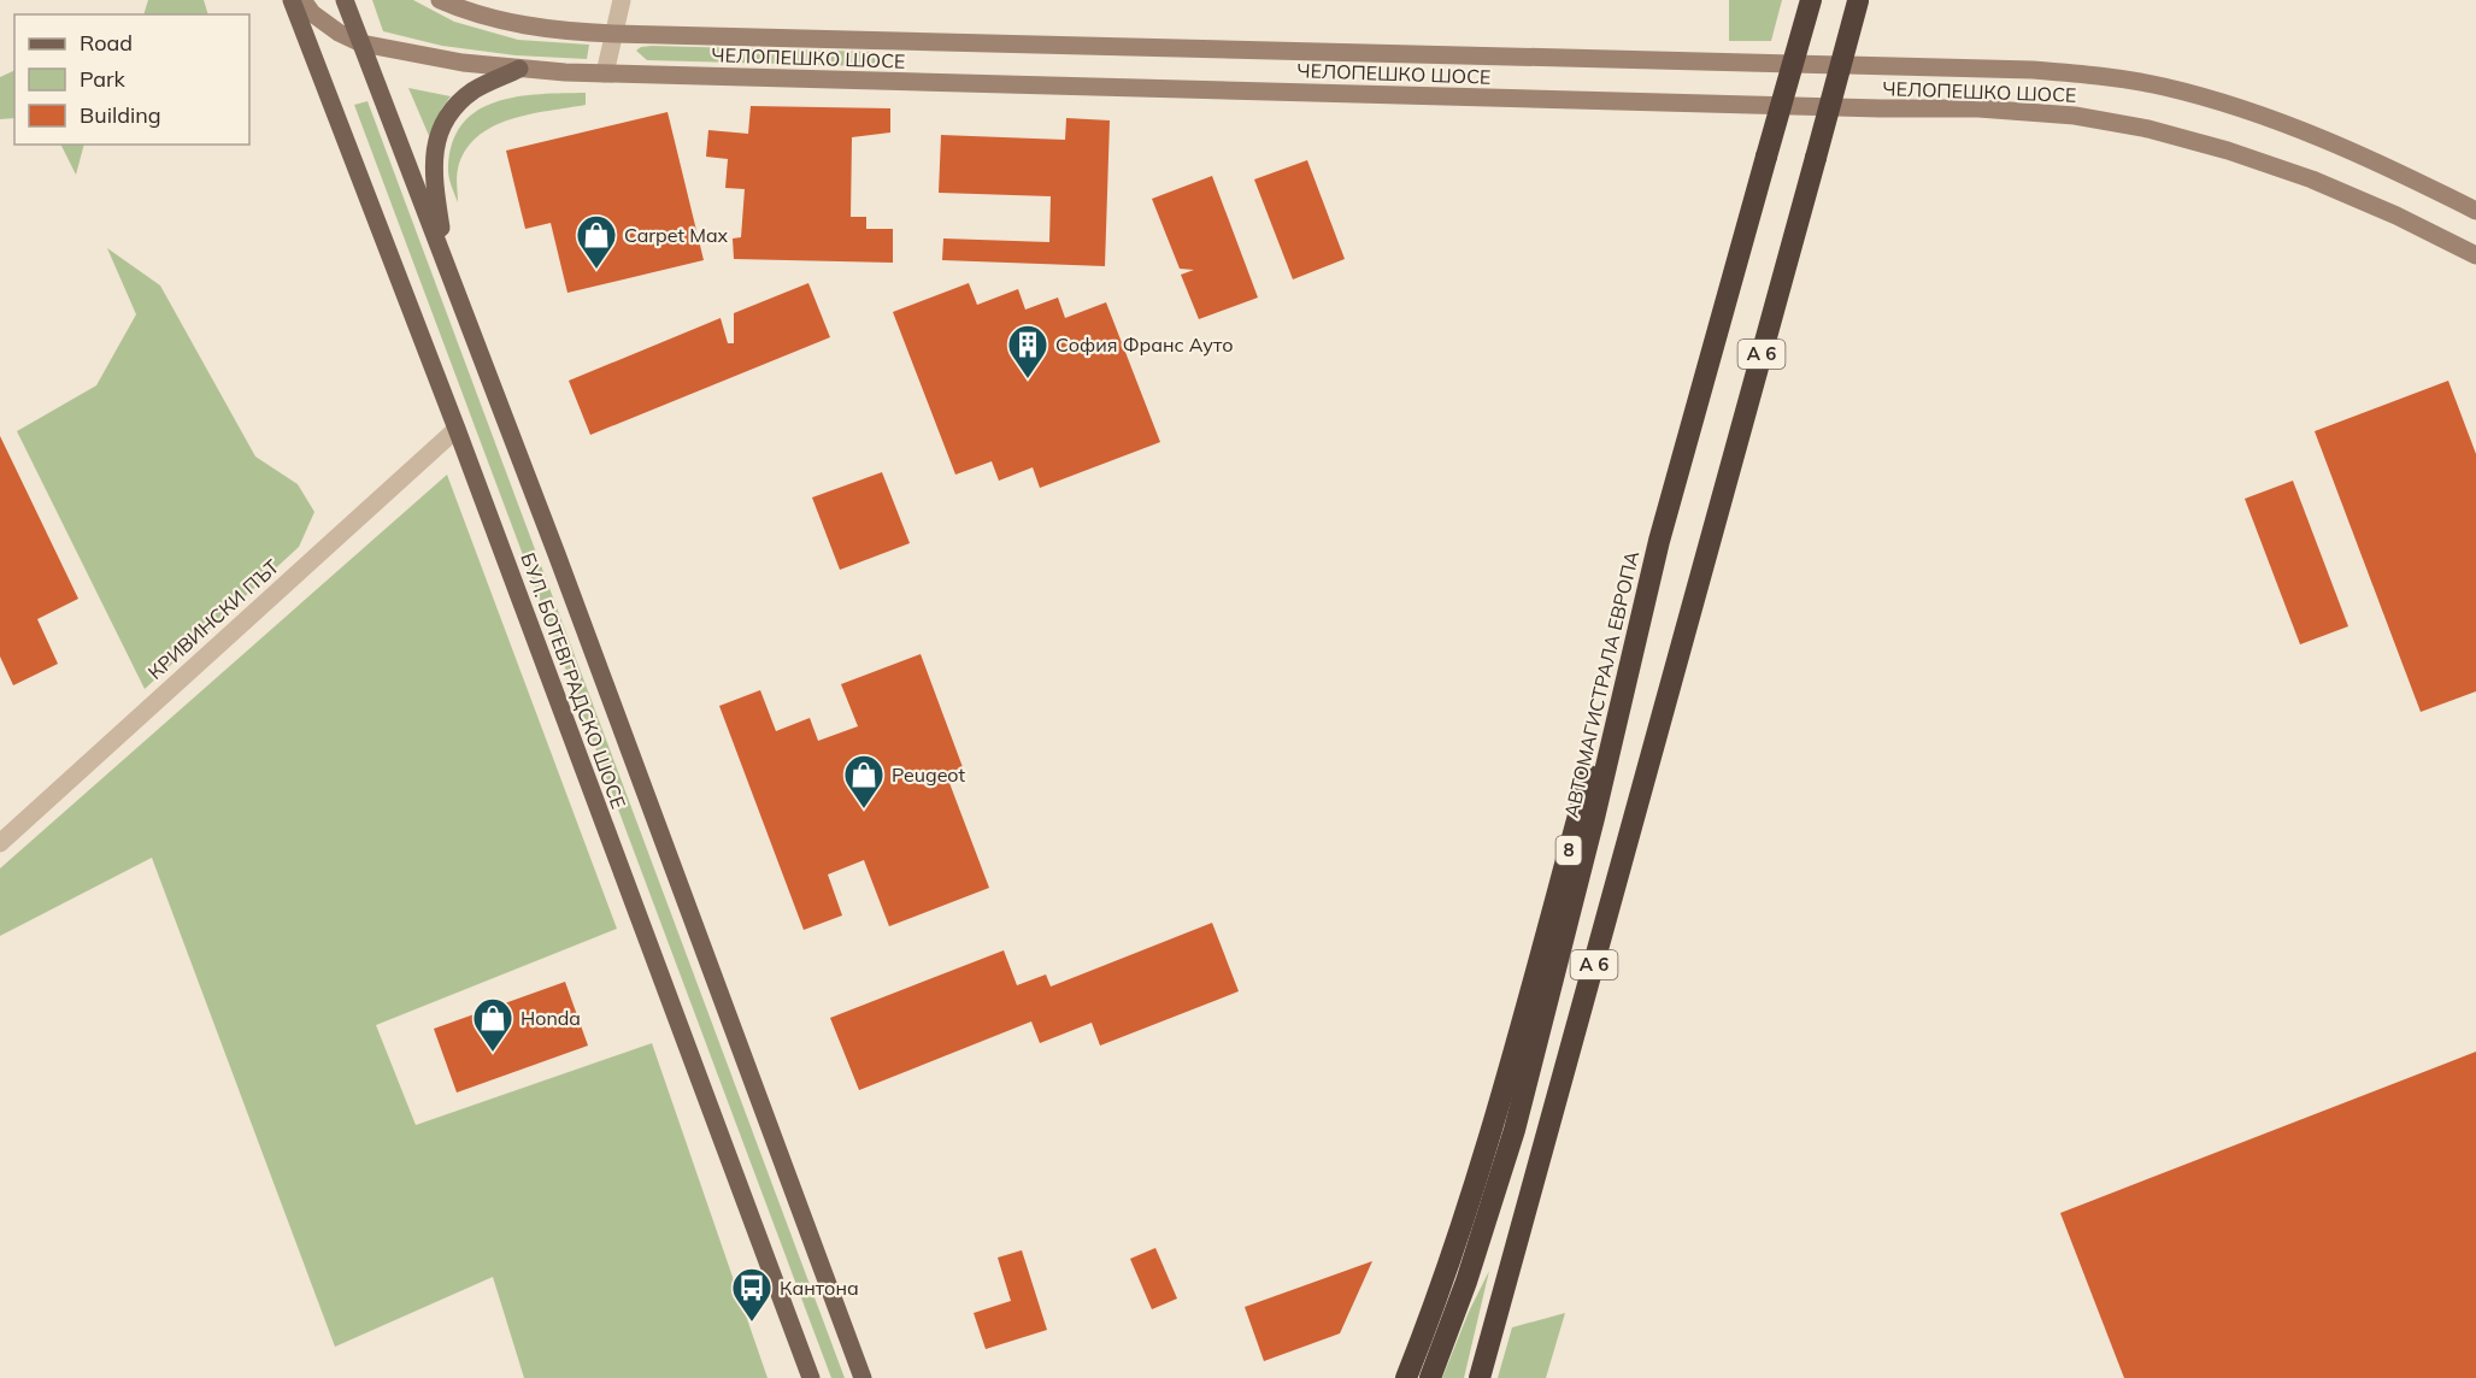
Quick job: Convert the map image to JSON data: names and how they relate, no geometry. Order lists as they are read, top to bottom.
{
  "streets": {
    "highway": ["A 6", "АВТОМАГИСТРАЛА ЕВРОПА", "8"],
    "main road": ["ЧЕЛОПЕШКО ШОСЕ", "БУЛ. БОТЕВГРАДСКО ШОСЕ"],
    "street": ["КРИВИНСКИ ПЪТ"]
  },
  "crossings": [
    ["ЧЕЛОПЕШКО ШОСЕ", "БУЛ. БОТЕВГРАДСКО ШОСЕ"],
    ["КРИВИНСКИ ПЪТ", "БУЛ. БОТЕВГРАДСКО ШОСЕ"],
    ["АВТОМАГИСТРАЛА ЕВРОПА", "8"]
  ],
  "places": {
    "shop": ["Carpet Max", "Peugeot", "Honda"],
    "building": ["София Франс Ауто"],
    "bus stop": ["Кантона"]
  },
  "legend": ["Road", "Park", "Building"]
}
